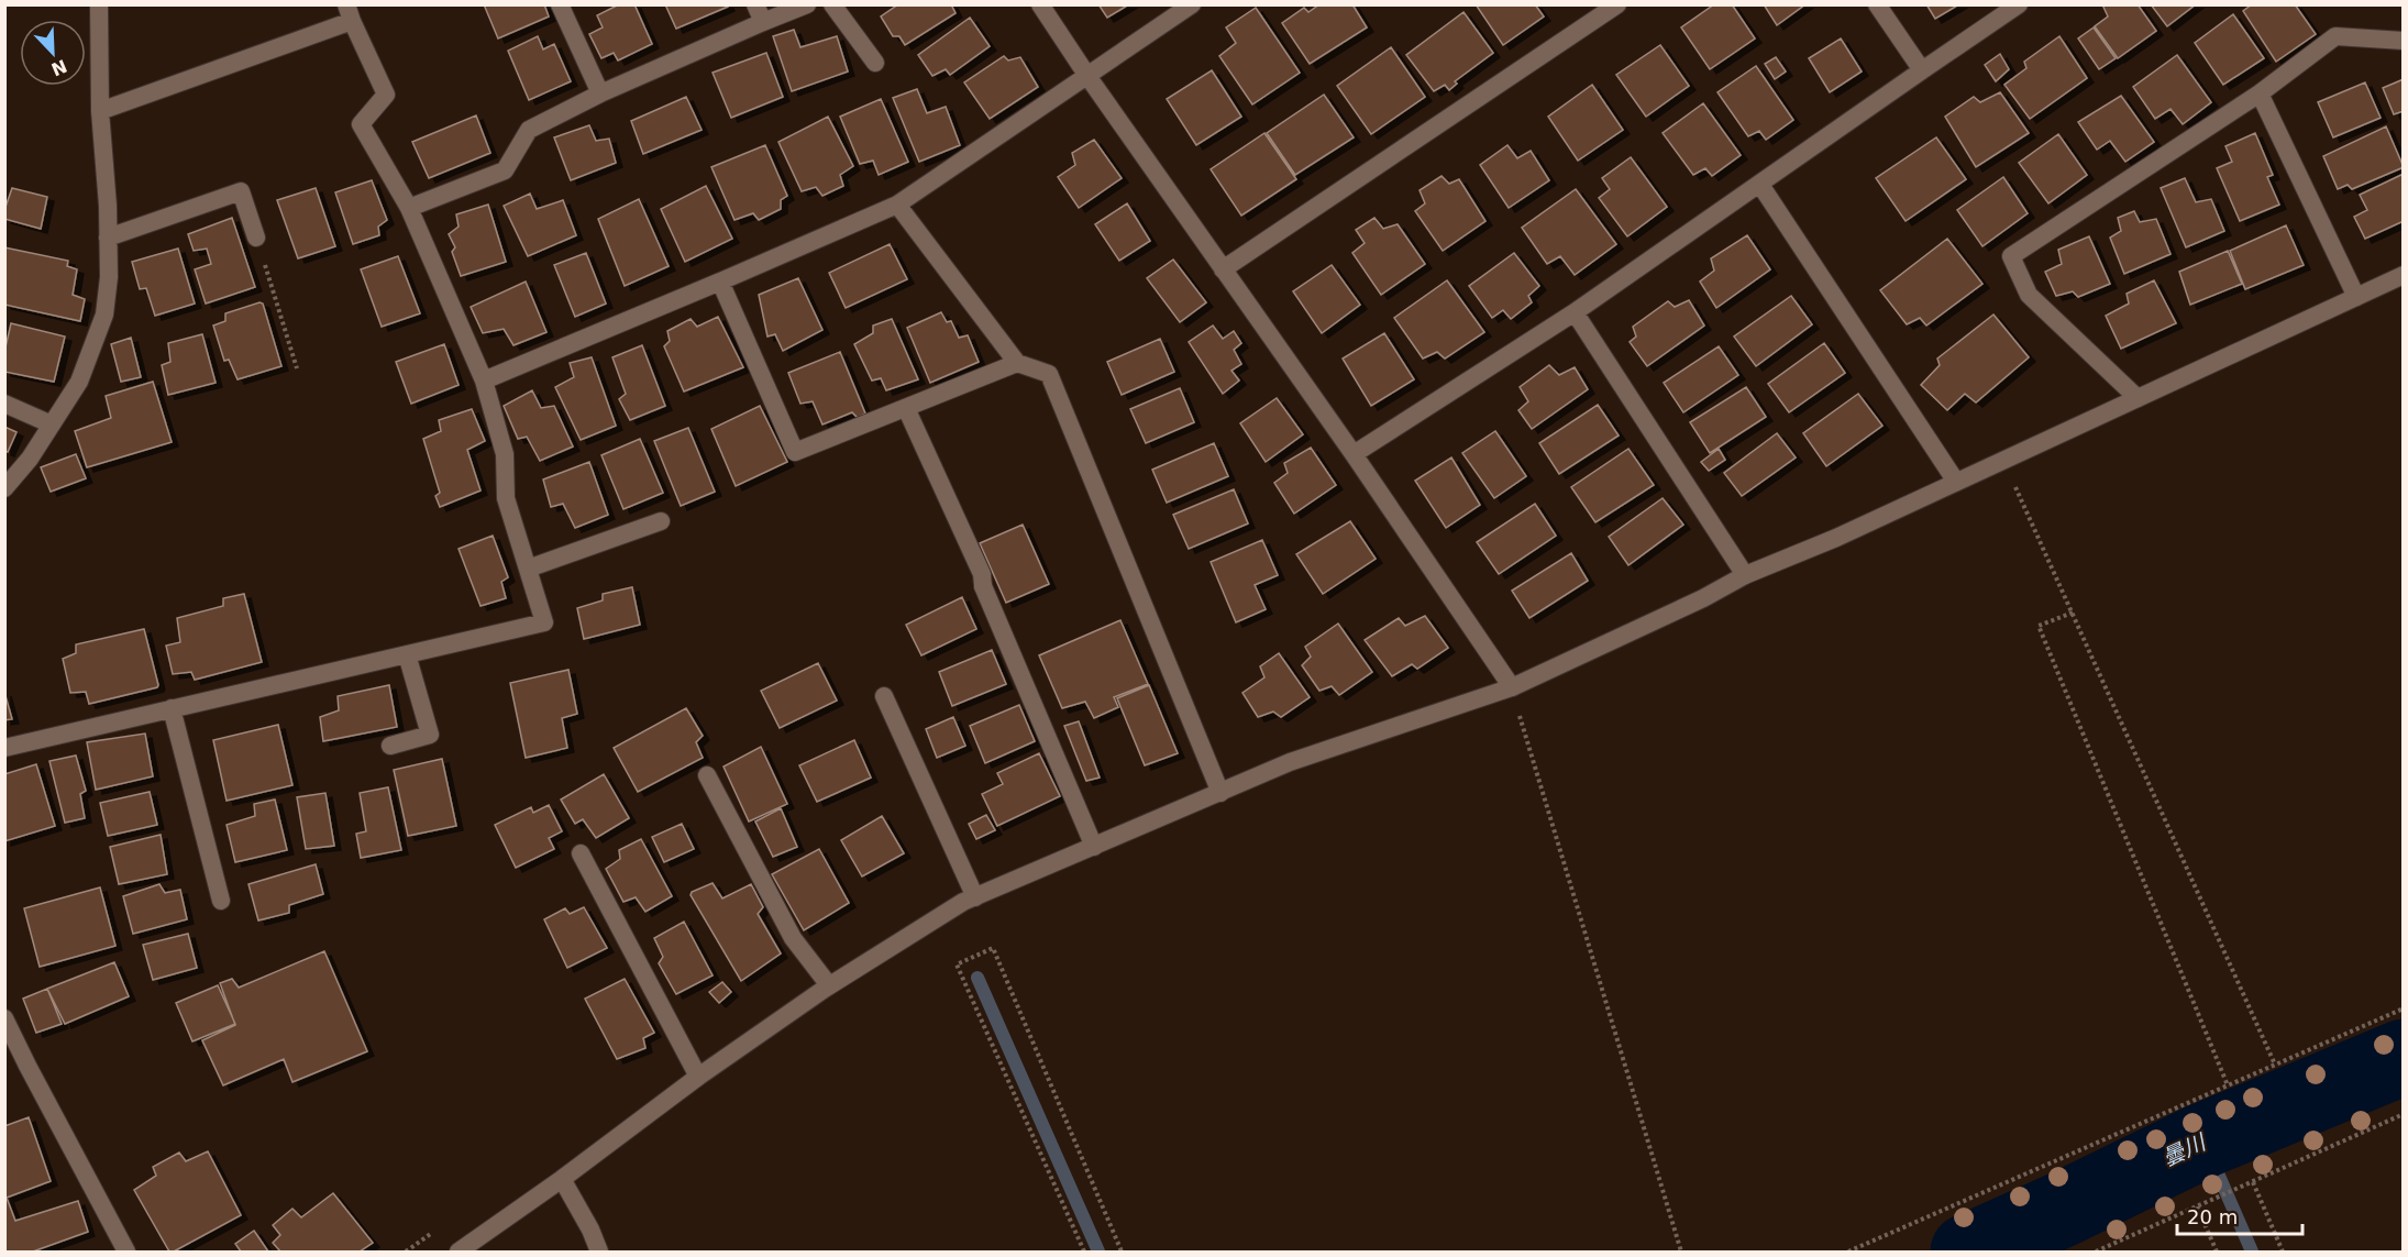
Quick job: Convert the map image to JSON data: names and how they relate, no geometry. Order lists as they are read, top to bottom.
{
  "water": ["曇川"],
  "scale_bar": "20 m",
  "north": "bottom right"
}
